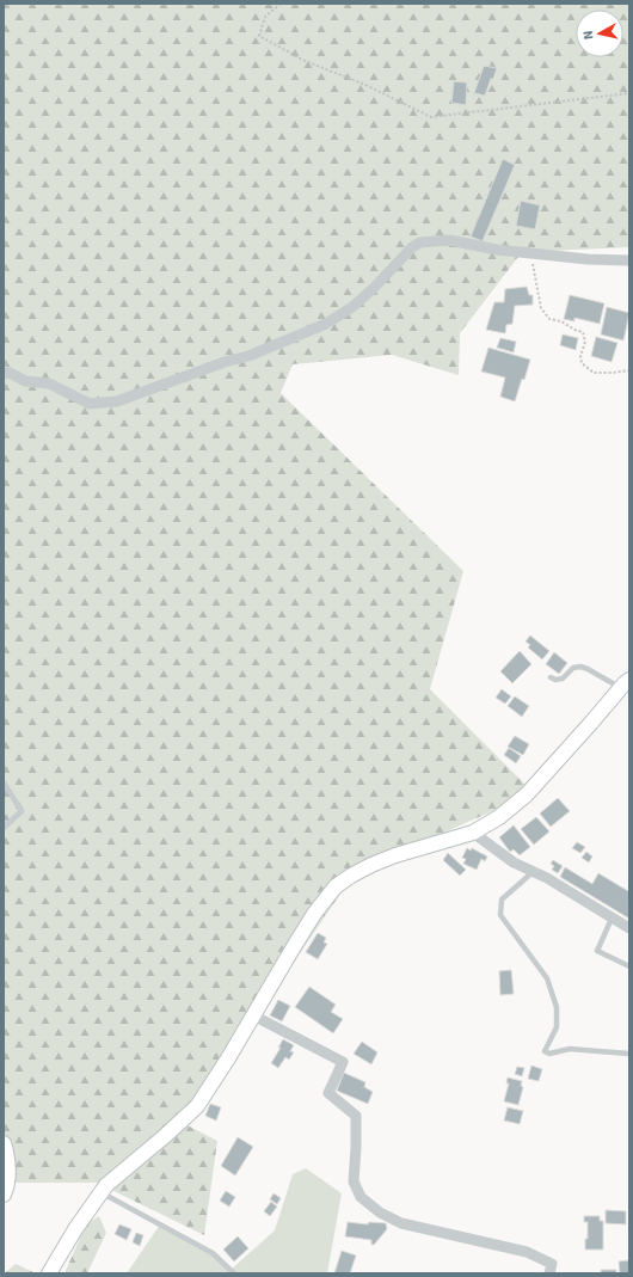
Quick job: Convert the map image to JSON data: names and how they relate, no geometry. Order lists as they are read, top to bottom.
{
  "north": "left"
}
